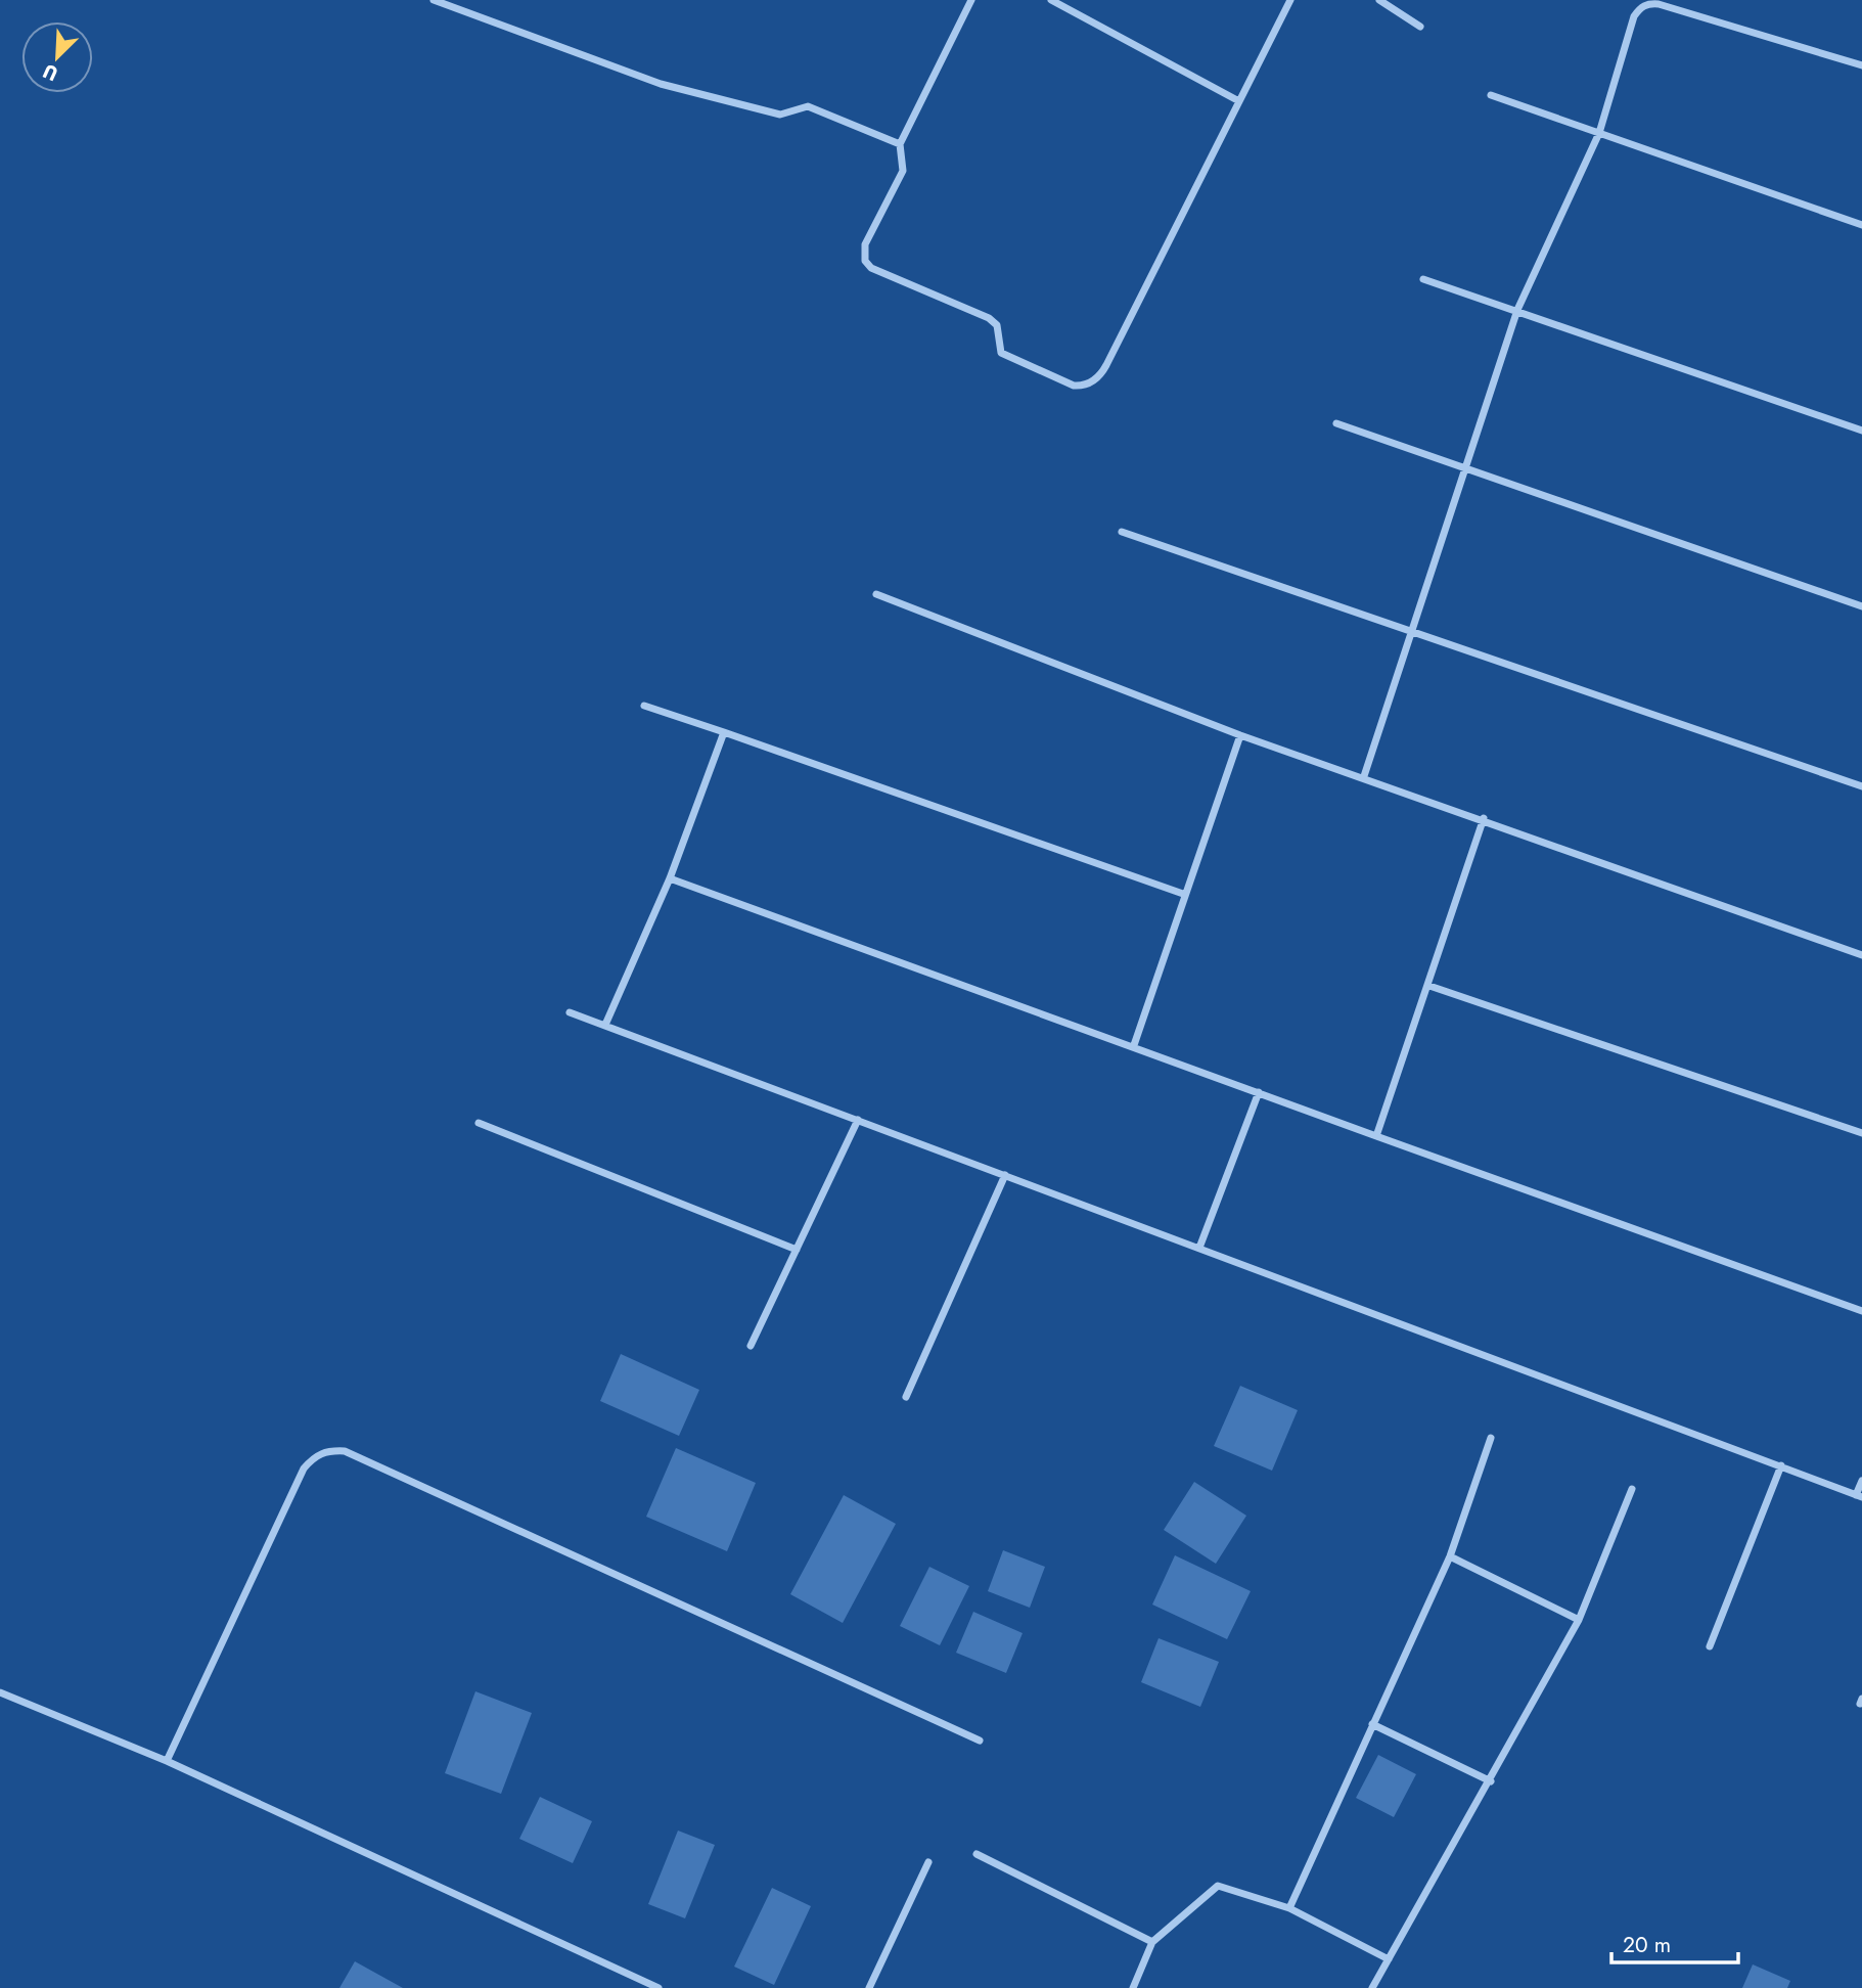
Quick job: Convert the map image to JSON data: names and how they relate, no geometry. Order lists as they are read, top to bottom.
{
  "scale_bar": "20 m",
  "north": "bottom left"
}
